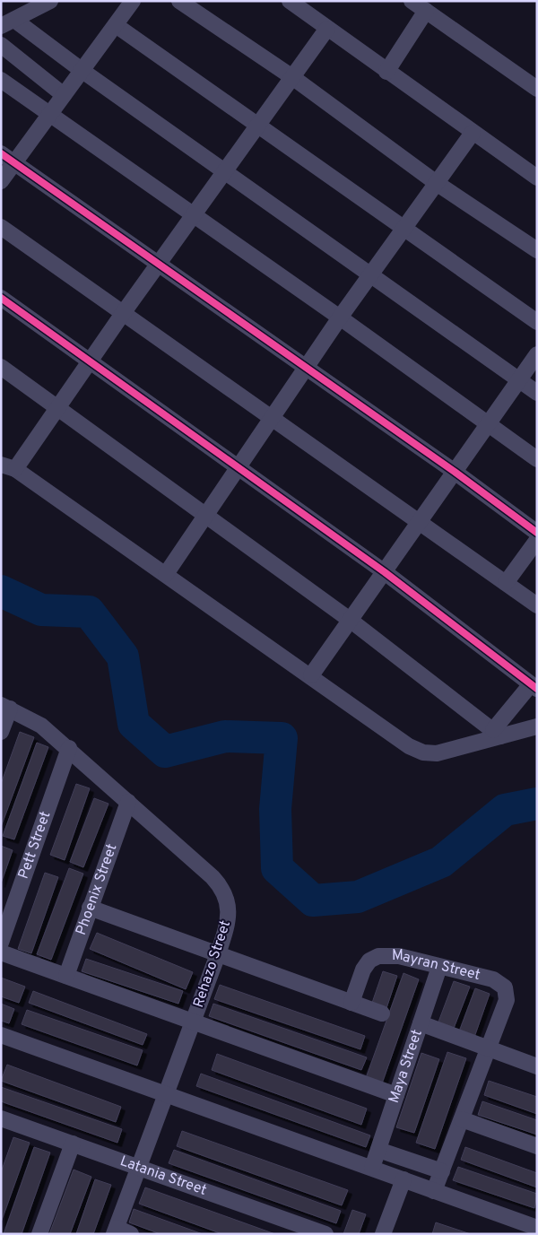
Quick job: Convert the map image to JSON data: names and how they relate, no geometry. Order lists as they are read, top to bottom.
{
  "streets": {
    "street": [
      "Pett Street",
      "Phoenix Street",
      "Rehazo Street",
      "Mayran Street",
      "Maya Street",
      "Latania Street"
    ]
  },
  "crossings": [
    ["Pett Street", "Rehazo Street"],
    ["Phoenix Street", "Rehazo Street"],
    ["Rehazo Street", "Latania Street"],
    ["Mayran Street", "Maya Street"]
  ]
}
